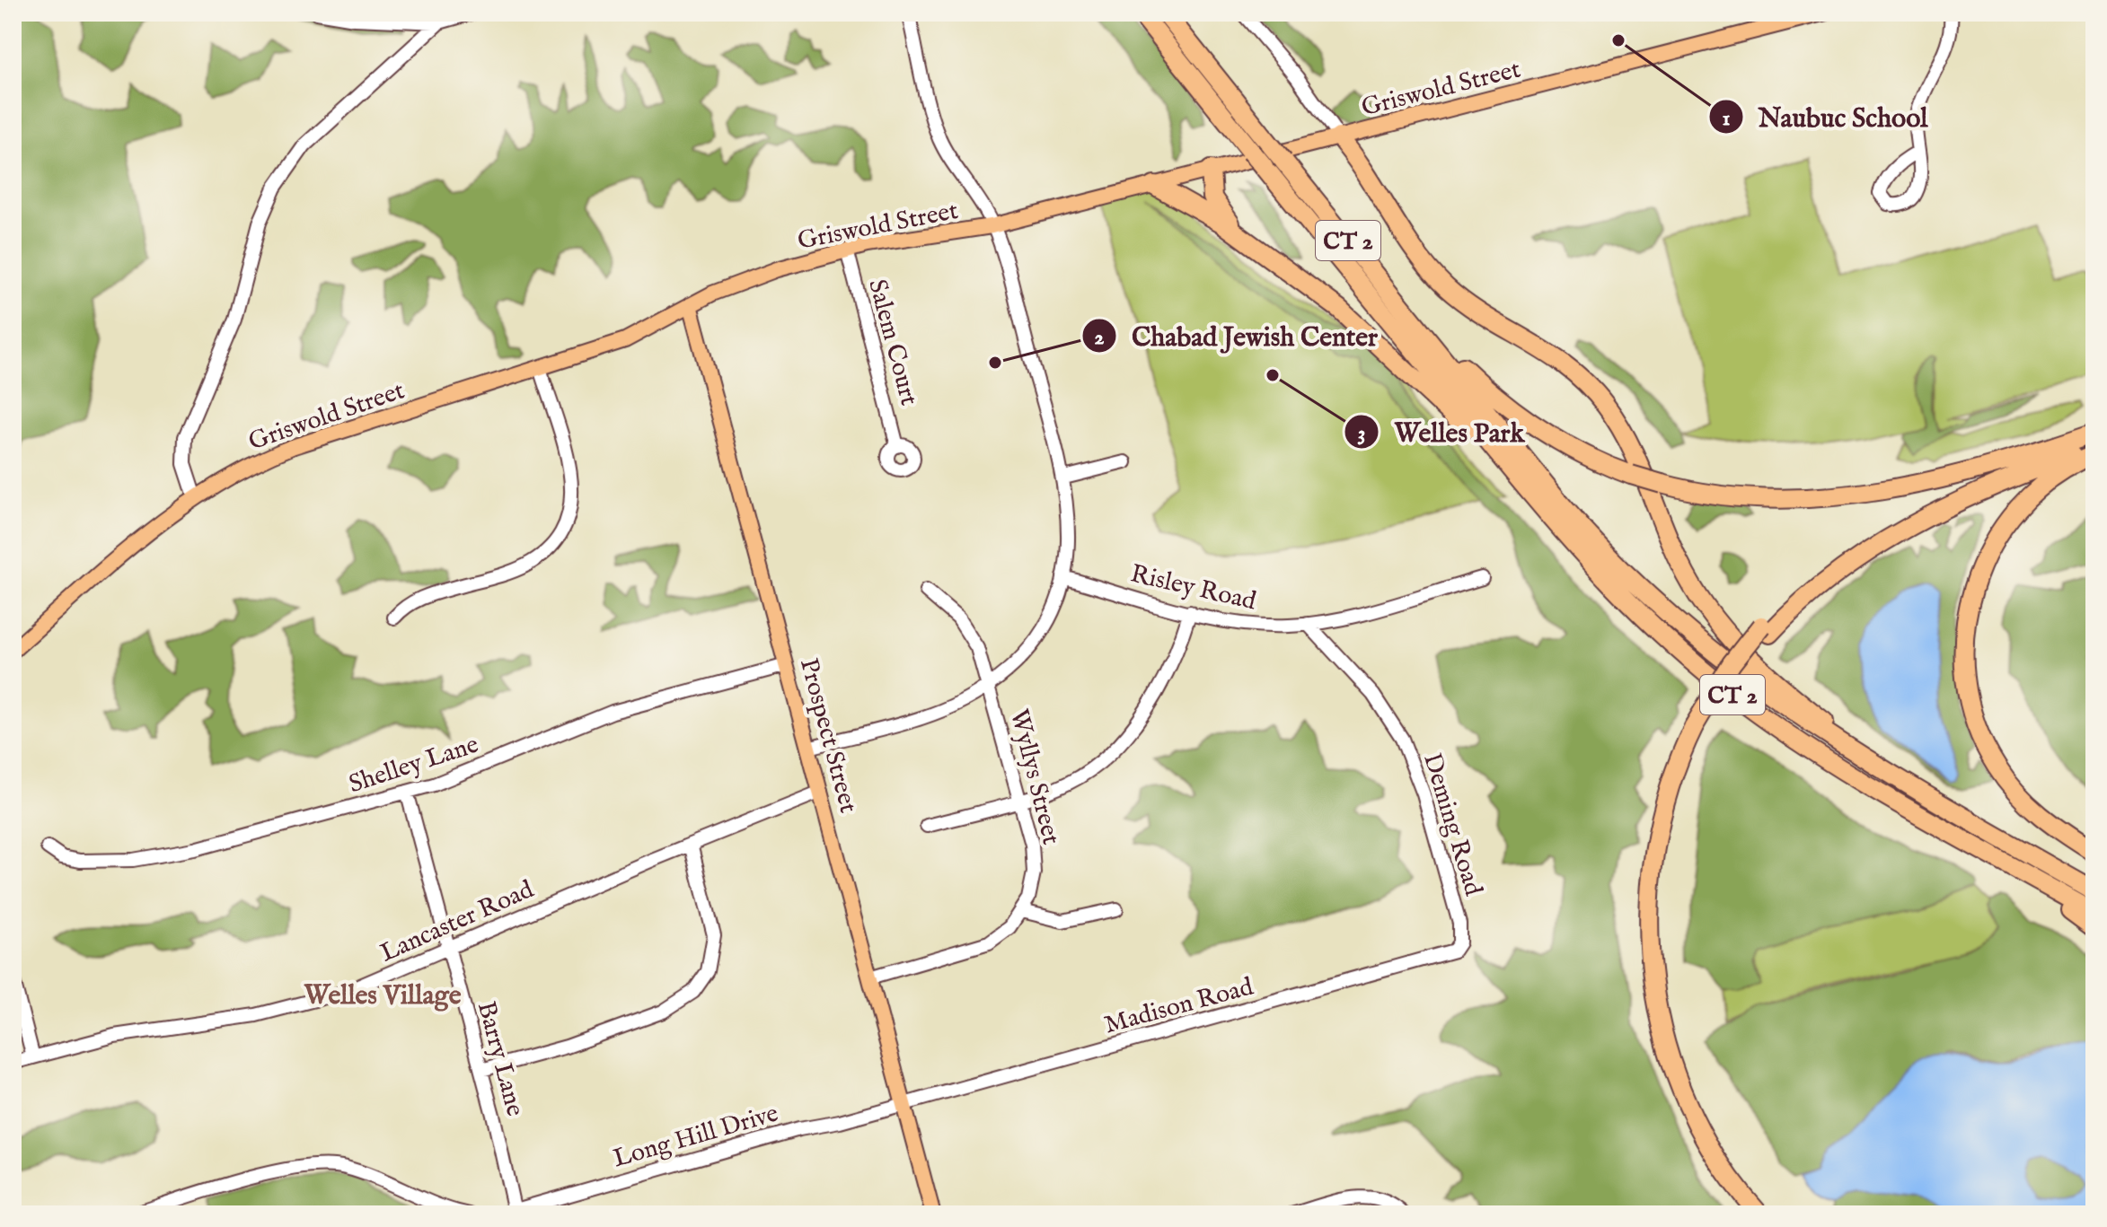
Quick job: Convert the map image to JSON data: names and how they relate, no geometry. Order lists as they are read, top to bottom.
{
  "streets": {
    "highway": ["CT 2"],
    "main road": ["Griswold Street", "Prospect Street"],
    "street": [
      "Salem Court",
      "Risley Road",
      "Shelley Lane",
      "Wyllys Street",
      "Deming Road",
      "Lancaster Road",
      "Madison Road",
      "Barry Lane",
      "Long Hill Drive"
    ]
  },
  "crossings": [
    ["Griswold Street", "Salem Court"],
    ["Griswold Street", "Prospect Street"],
    ["Risley Road", "Deming Road"],
    ["Prospect Street", "Shelley Lane"],
    ["Prospect Street", "Wyllys Street"],
    ["Prospect Street", "Lancaster Road"],
    ["Prospect Street", "Madison Road"],
    ["Prospect Street", "Long Hill Drive"],
    ["Shelley Lane", "Barry Lane"],
    ["Deming Road", "Madison Road"],
    ["Lancaster Road", "Barry Lane"],
    ["Madison Road", "Long Hill Drive"],
    ["Barry Lane", "Long Hill Drive"]
  ],
  "districts": ["Welles Village"],
  "places": ["Naubuc School", "Chabad Jewish Center", "Welles Park"]
}
